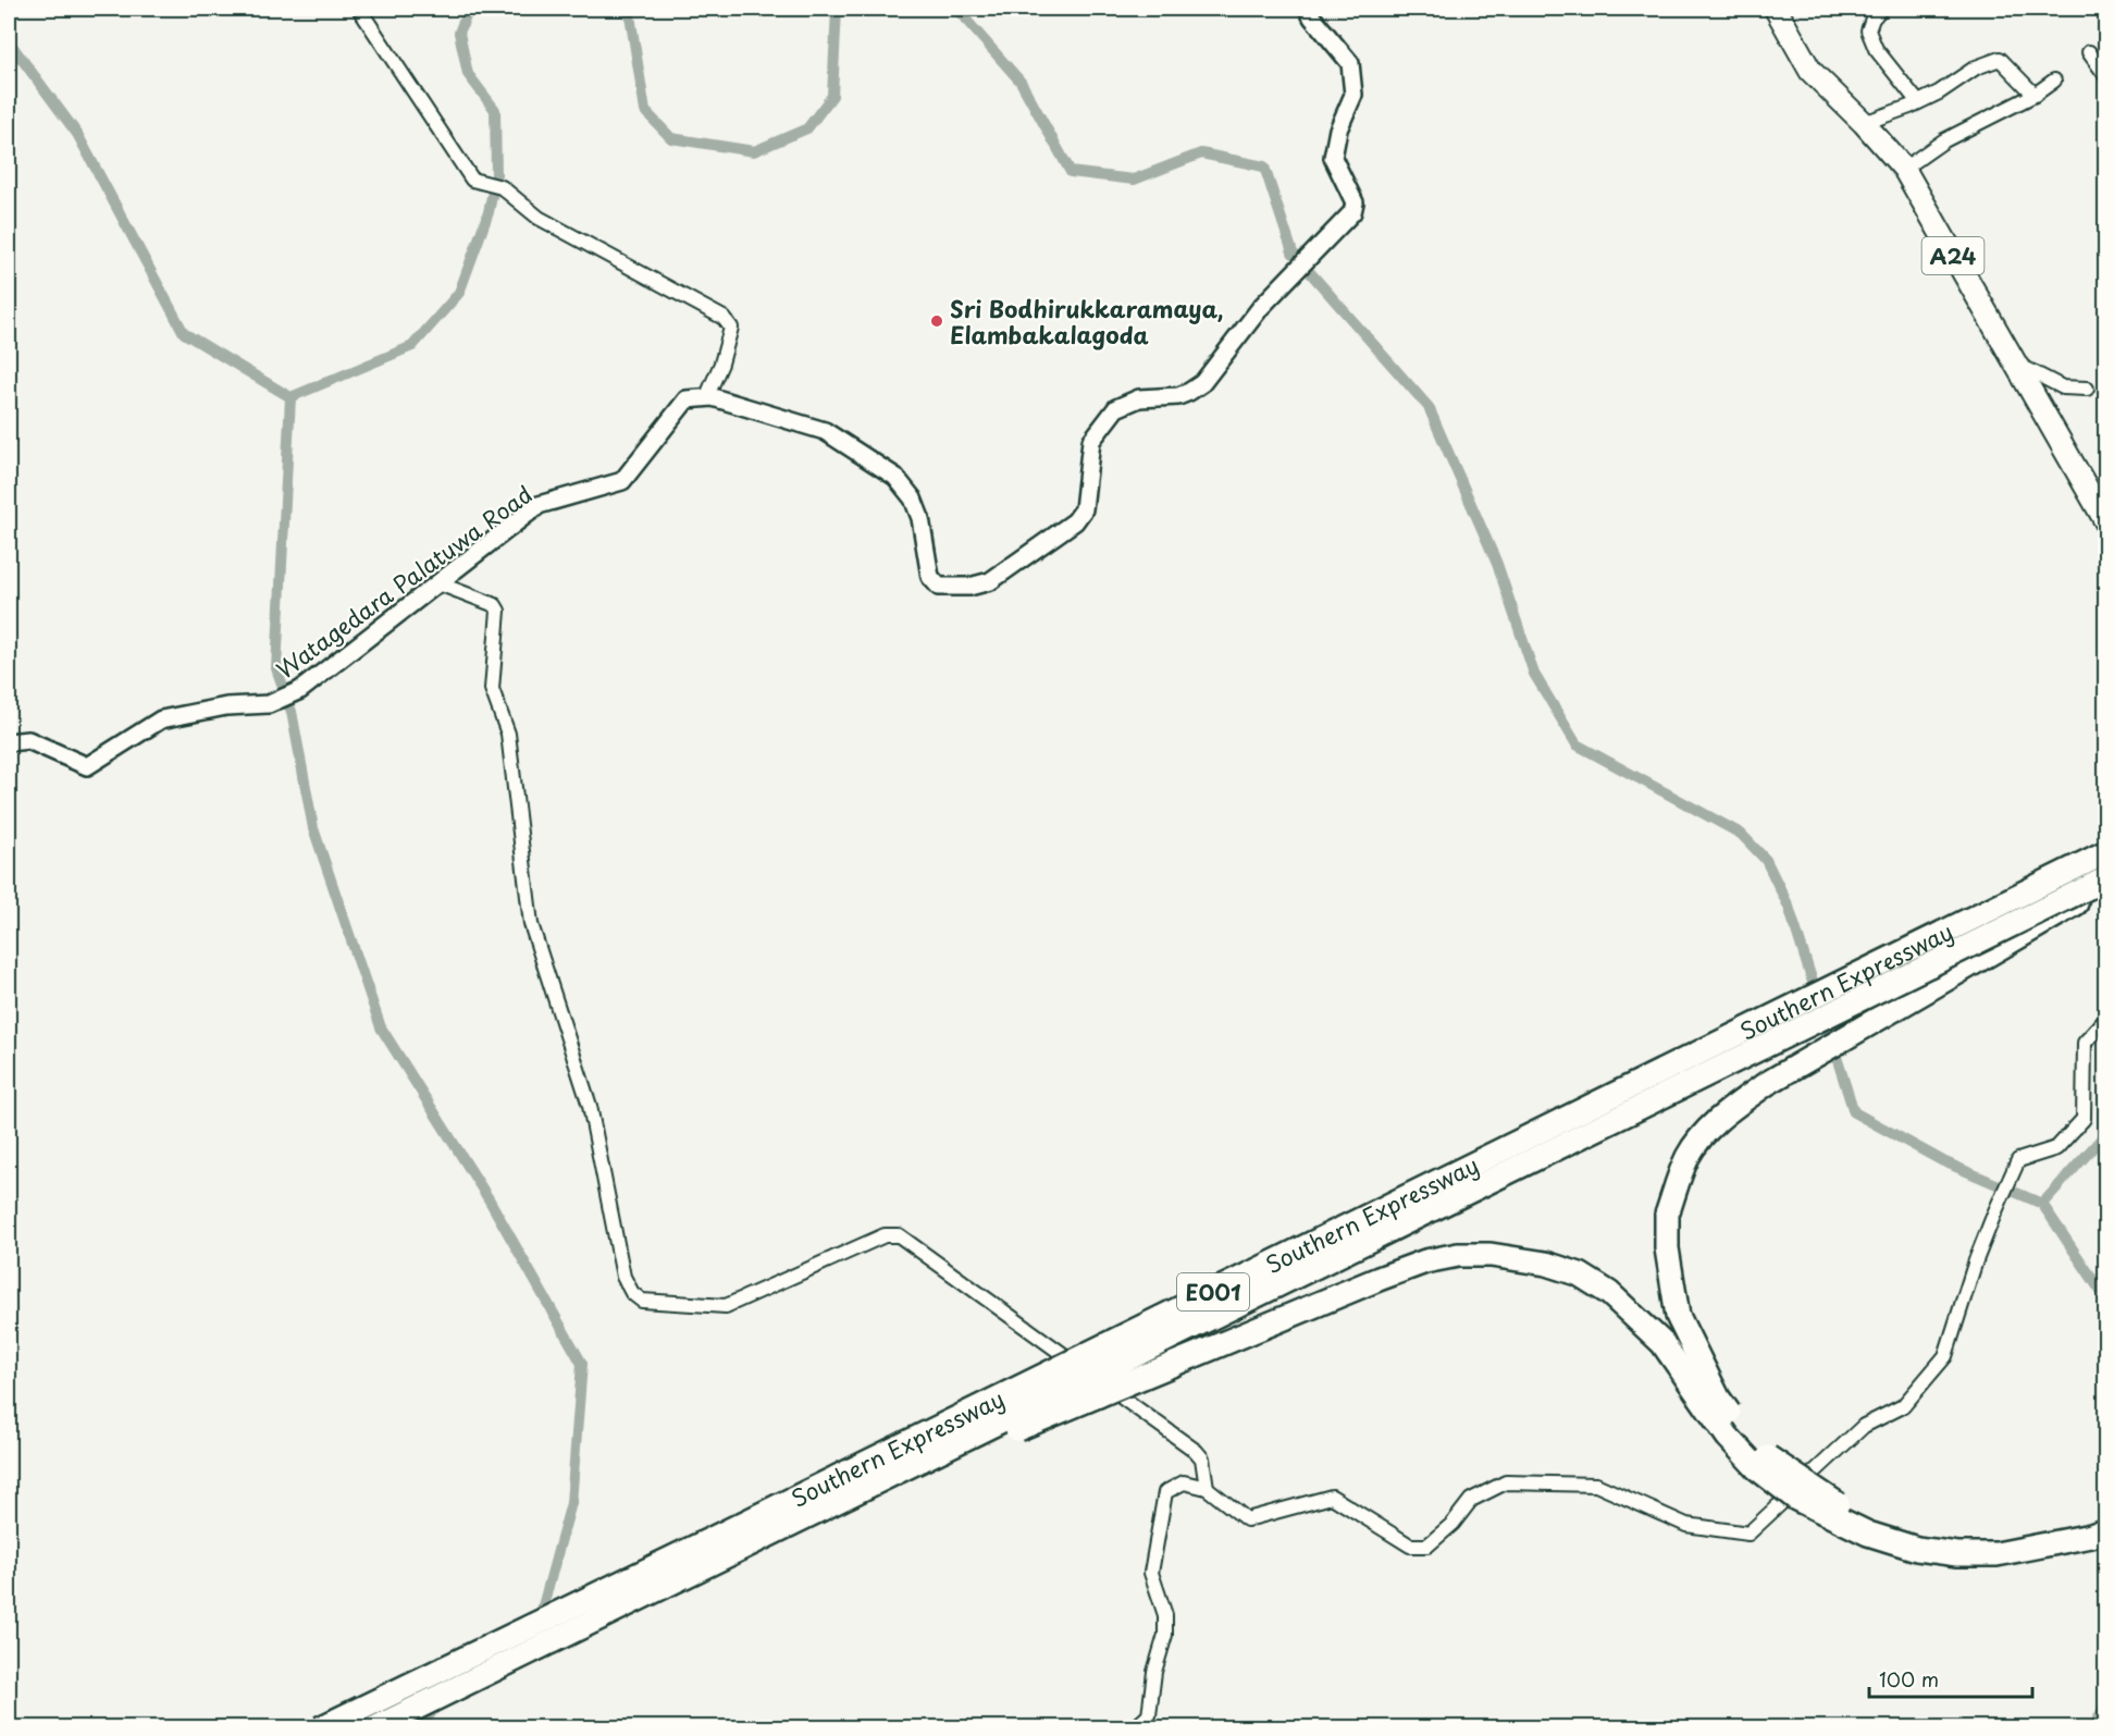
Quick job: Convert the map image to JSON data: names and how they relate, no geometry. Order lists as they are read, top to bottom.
{
  "streets": {
    "highway": ["A24", "Southern Expressway", "E001"],
    "street": ["Watagedara Palatuwa Road"]
  },
  "places": ["Sri Bodhirukkaramaya, Elambakalagoda"],
  "scale_bar": "100 m"
}
